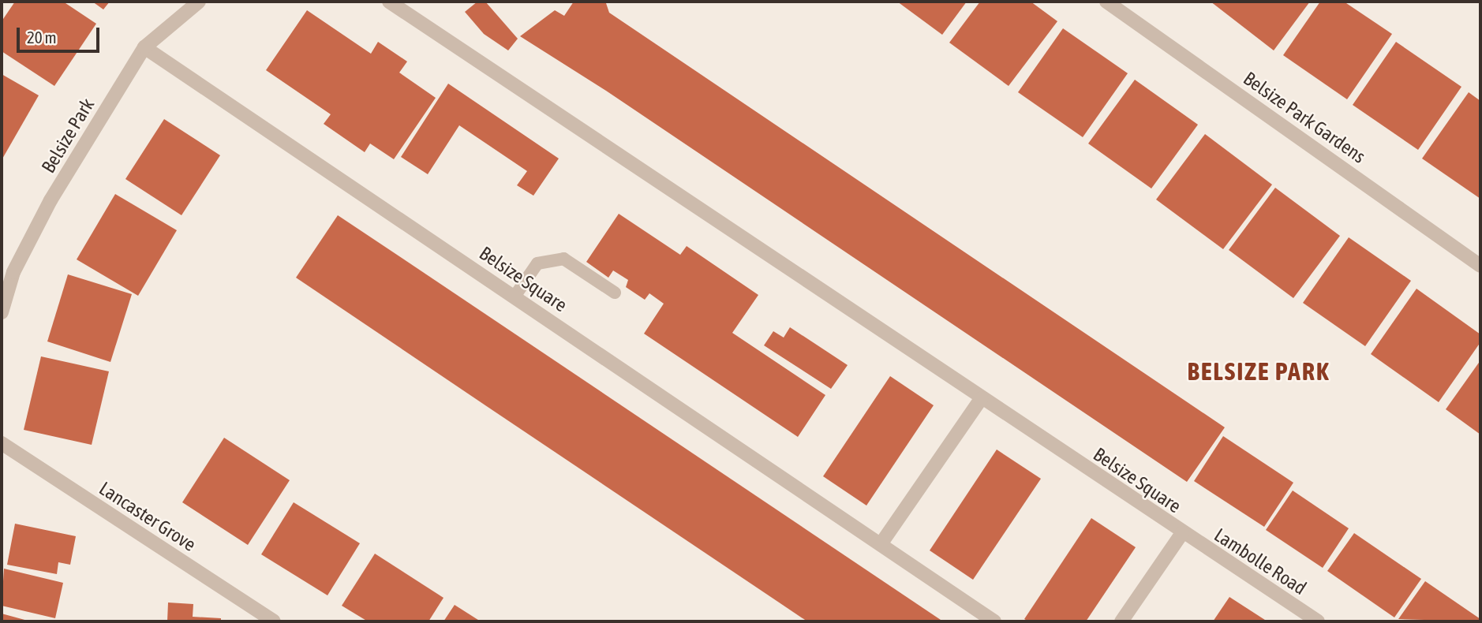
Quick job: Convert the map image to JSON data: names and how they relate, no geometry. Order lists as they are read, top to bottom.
{
  "streets": {
    "street": [
      "Belsize Park Gardens",
      "Belsize Park",
      "Belsize Square",
      "Lancaster Grove",
      "Lambolle Road"
    ]
  },
  "crossings": [
    ["Belsize Park", "Belsize Square"],
    ["Belsize Square", "Lambolle Road"]
  ],
  "districts": ["BELSIZE PARK"],
  "scale_bar": "20 m"
}
